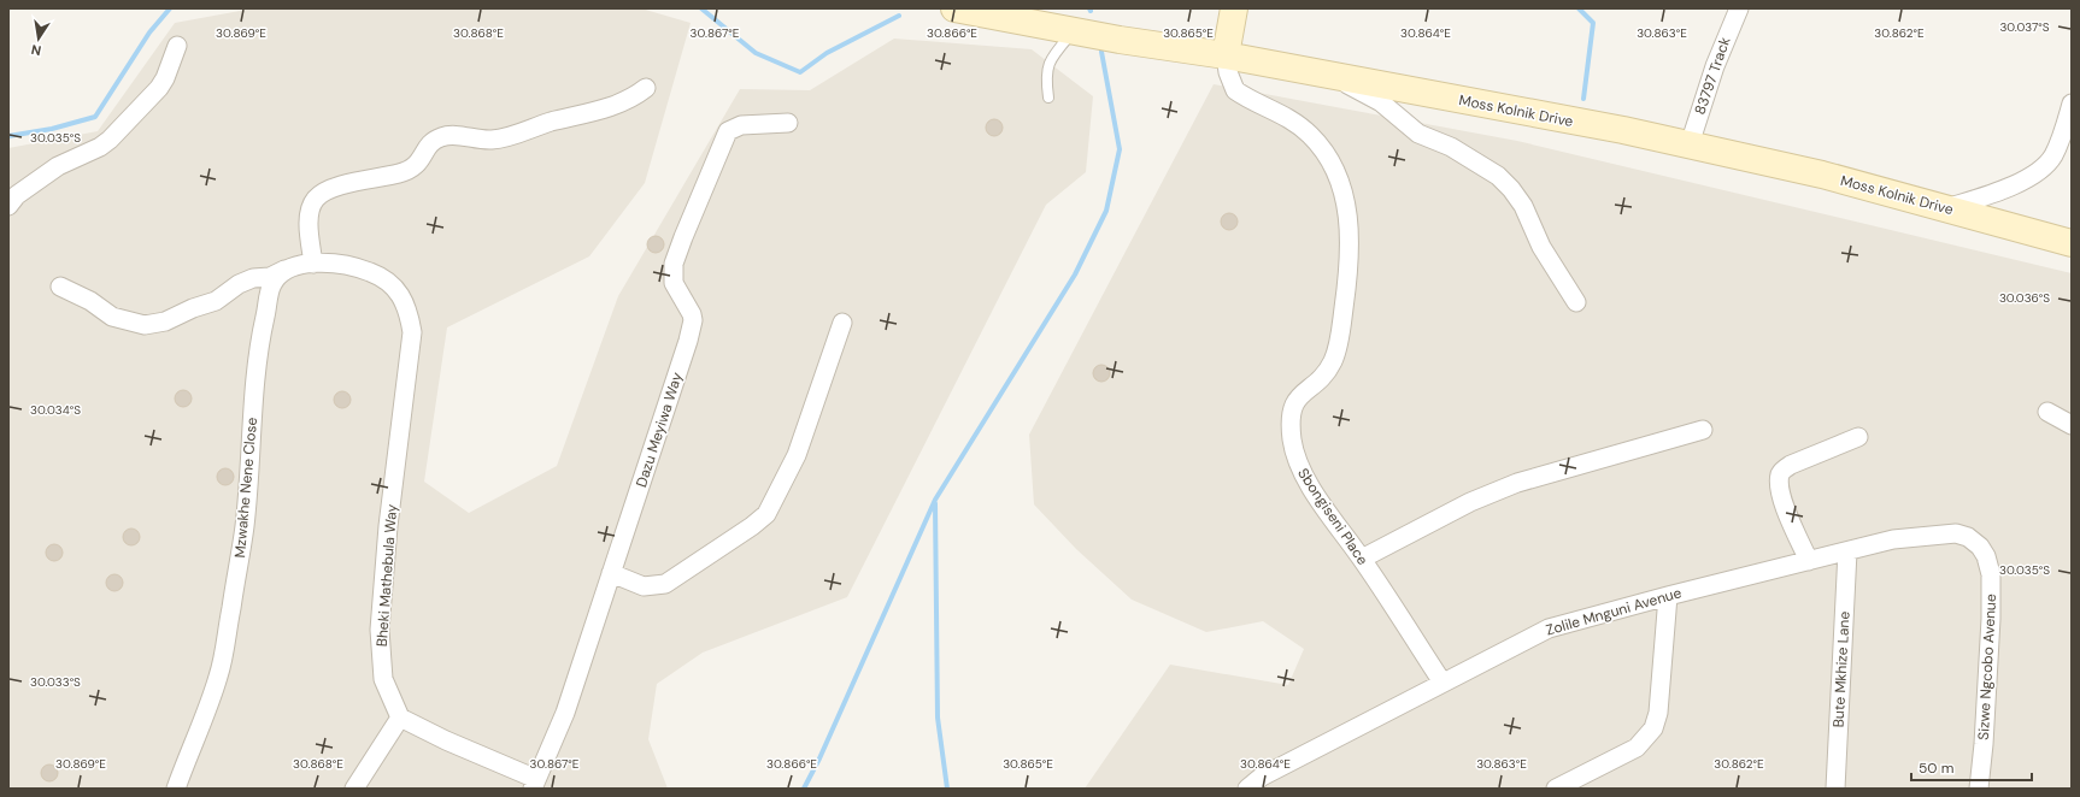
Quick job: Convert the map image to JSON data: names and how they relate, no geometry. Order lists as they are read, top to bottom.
{
  "streets": {
    "main road": ["Moss Kolnik Drive"],
    "street": [
      "83797 Track",
      "Dazu Meyiwa Way",
      "Mzwakhe Nene Close",
      "Sbongiseni Place",
      "Bheki Mathebula Way",
      "Zolile Mnguni Avenue",
      "Sizwe Ngcobo Avenue",
      "Bute Mkhize Lane"
    ]
  },
  "crossings": [
    ["83797 Track", "Moss Kolnik Drive"],
    ["Moss Kolnik Drive", "Sbongiseni Place"],
    ["Sbongiseni Place", "Zolile Mnguni Avenue"],
    ["Zolile Mnguni Avenue", "Sizwe Ngcobo Avenue"],
    ["Zolile Mnguni Avenue", "Bute Mkhize Lane"]
  ],
  "scale_bar": "50 m",
  "north": "bottom",
  "coordinates": [
    "30.037°S",
    "30.869°E",
    "30.868°E",
    "30.867°E",
    "30.866°E",
    "30.865°E",
    "30.864°E",
    "30.863°E",
    "30.862°E",
    "30.035°S",
    "30.036°S",
    "30.034°S",
    "30.033°S"
  ]
}
